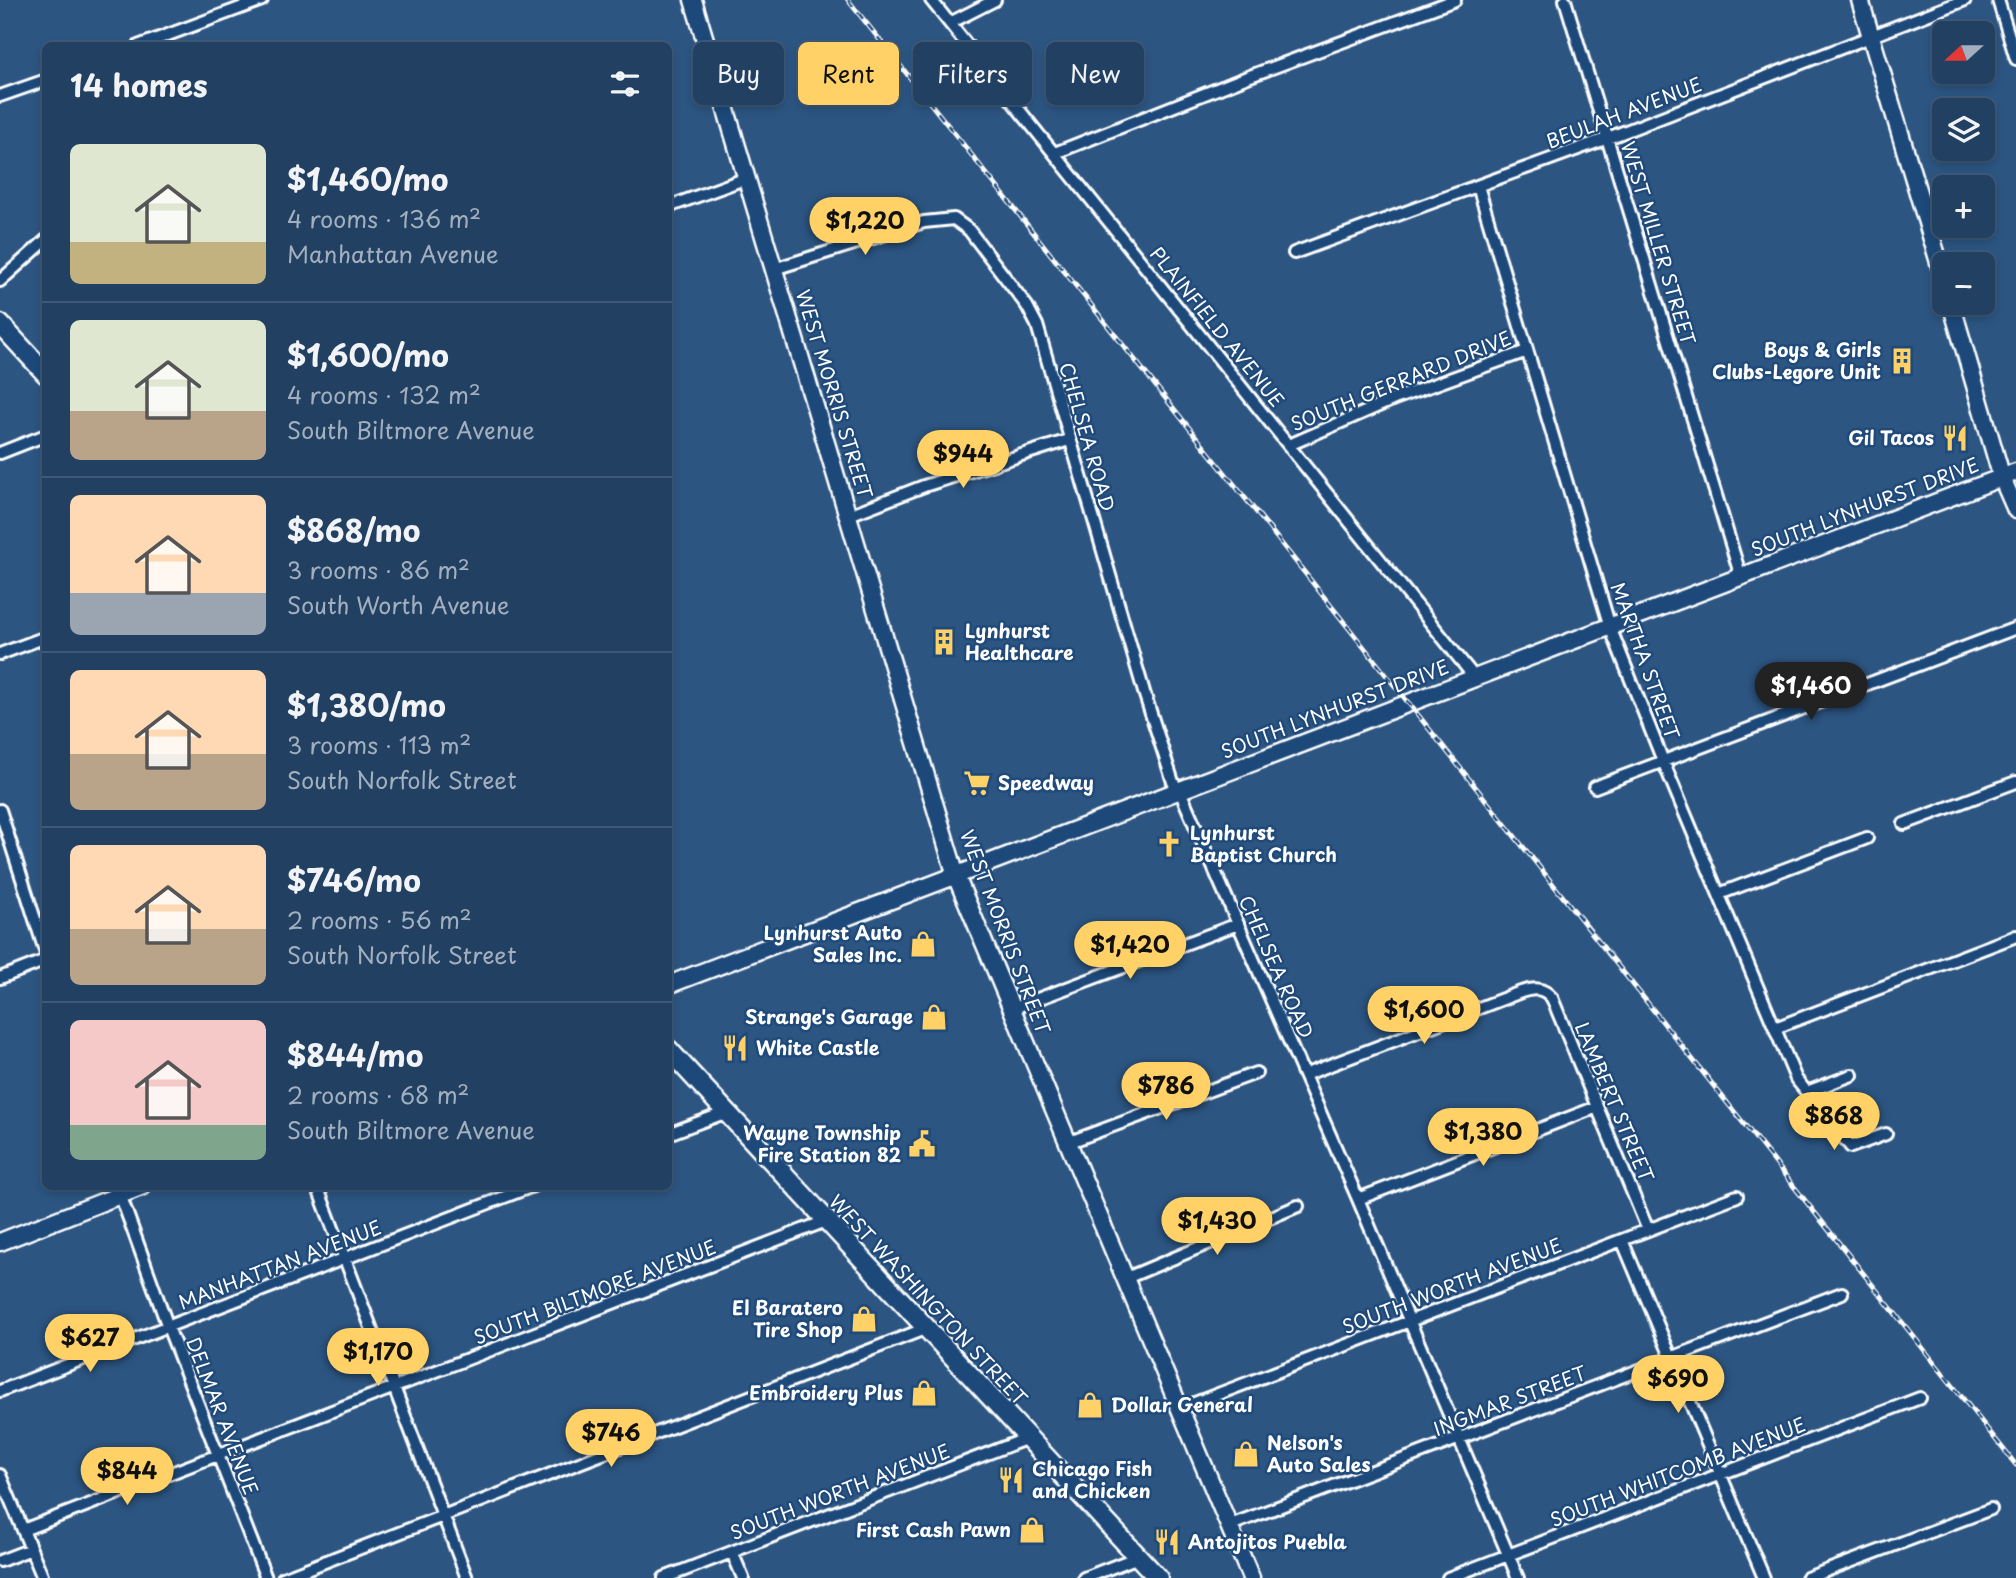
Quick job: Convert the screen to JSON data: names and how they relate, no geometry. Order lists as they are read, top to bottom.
{
  "streets": {
    "main road": ["WEST MORRIS STREET", "SOUTH LYNHURST DRIVE", "WEST WASHINGTON STREET"],
    "street": [
      "BEULAH AVENUE",
      "WEST MILLER STREET",
      "PLAINFIELD AVENUE",
      "SOUTH GERRARD DRIVE",
      "CHELSEA ROAD",
      "MARTHA STREET",
      "LAMBERT STREET",
      "MANHATTAN AVENUE",
      "SOUTH WORTH AVENUE",
      "SOUTH BILTMORE AVENUE",
      "INGMAR STREET",
      "DELMAR AVENUE",
      "SOUTH WHITCOMB AVENUE"
    ]
  },
  "crossings": [
    ["BEULAH AVENUE", "WEST MILLER STREET"],
    ["BEULAH AVENUE", "MARTHA STREET"],
    ["WEST MILLER STREET", "SOUTH LYNHURST DRIVE"],
    ["PLAINFIELD AVENUE", "SOUTH GERRARD DRIVE"],
    ["PLAINFIELD AVENUE", "SOUTH LYNHURST DRIVE"],
    ["SOUTH GERRARD DRIVE", "MARTHA STREET"],
    ["WEST MORRIS STREET", "CHELSEA ROAD"],
    ["WEST MORRIS STREET", "SOUTH LYNHURST DRIVE"],
    ["WEST MORRIS STREET", "SOUTH WORTH AVENUE"],
    ["WEST MORRIS STREET", "INGMAR STREET"],
    ["CHELSEA ROAD", "SOUTH LYNHURST DRIVE"],
    ["CHELSEA ROAD", "LAMBERT STREET"],
    ["CHELSEA ROAD", "SOUTH WORTH AVENUE"],
    ["CHELSEA ROAD", "INGMAR STREET"],
    ["CHELSEA ROAD", "SOUTH WHITCOMB AVENUE"],
    ["SOUTH LYNHURST DRIVE", "MARTHA STREET"],
    ["LAMBERT STREET", "SOUTH WORTH AVENUE"],
    ["MANHATTAN AVENUE", "DELMAR AVENUE"],
    ["SOUTH WORTH AVENUE", "WEST WASHINGTON STREET"],
    ["SOUTH BILTMORE AVENUE", "WEST WASHINGTON STREET"],
    ["SOUTH BILTMORE AVENUE", "DELMAR AVENUE"]
  ],
  "places": {
    "building": ["Boys & Girls Clubs-Legore Unit", "Lynhurst Healthcare"],
    "restaurant": [
      "Gil Tacos",
      "White Castle",
      "Chicago Fish and Chicken",
      "Antojitos Puebla"
    ],
    "supermarket": ["Speedway"],
    "church": ["Lynhurst Baptist Church"],
    "shop": [
      "Lynhurst Auto Sales Inc.",
      "Strange's Garage",
      "El Baratero Tire Shop",
      "Embroidery Plus",
      "Dollar General",
      "Nelson's Auto Sales",
      "First Cash Pawn"
    ],
    "public building": ["Wayne Township Fire Station 82"]
  },
  "north": "left",
  "page": {
    "map_buttons": ["+", "−"],
    "chip": [
      "Buy",
      "Rent",
      "Filters",
      "New"
    ],
    "heading": "14 homes",
    "list": [
      {
        "name": "$1,460/mo",
        "note": "4 rooms · 136 m² · Manhattan Avenue"
      },
      {
        "name": "$1,600/mo",
        "note": "4 rooms · 132 m² · South Biltmore Avenue"
      },
      {
        "name": "$868/mo",
        "note": "3 rooms · 86 m² · South Worth Avenue"
      },
      {
        "name": "$1,380/mo",
        "note": "3 rooms · 113 m² · South Norfolk Street"
      },
      {
        "name": "$746/mo",
        "note": "2 rooms · 56 m² · South Norfolk Street"
      },
      {
        "name": "$844/mo",
        "note": "2 rooms · 68 m² · South Biltmore Avenue"
      }
    ],
    "price": [
      "$1,220",
      "$944",
      "$1,460",
      "$1,420",
      "$1,600",
      "$786",
      "$868",
      "$1,380",
      "$1,430",
      "$627",
      "$1,170",
      "$690",
      "$746",
      "$844"
    ]
  }
}
